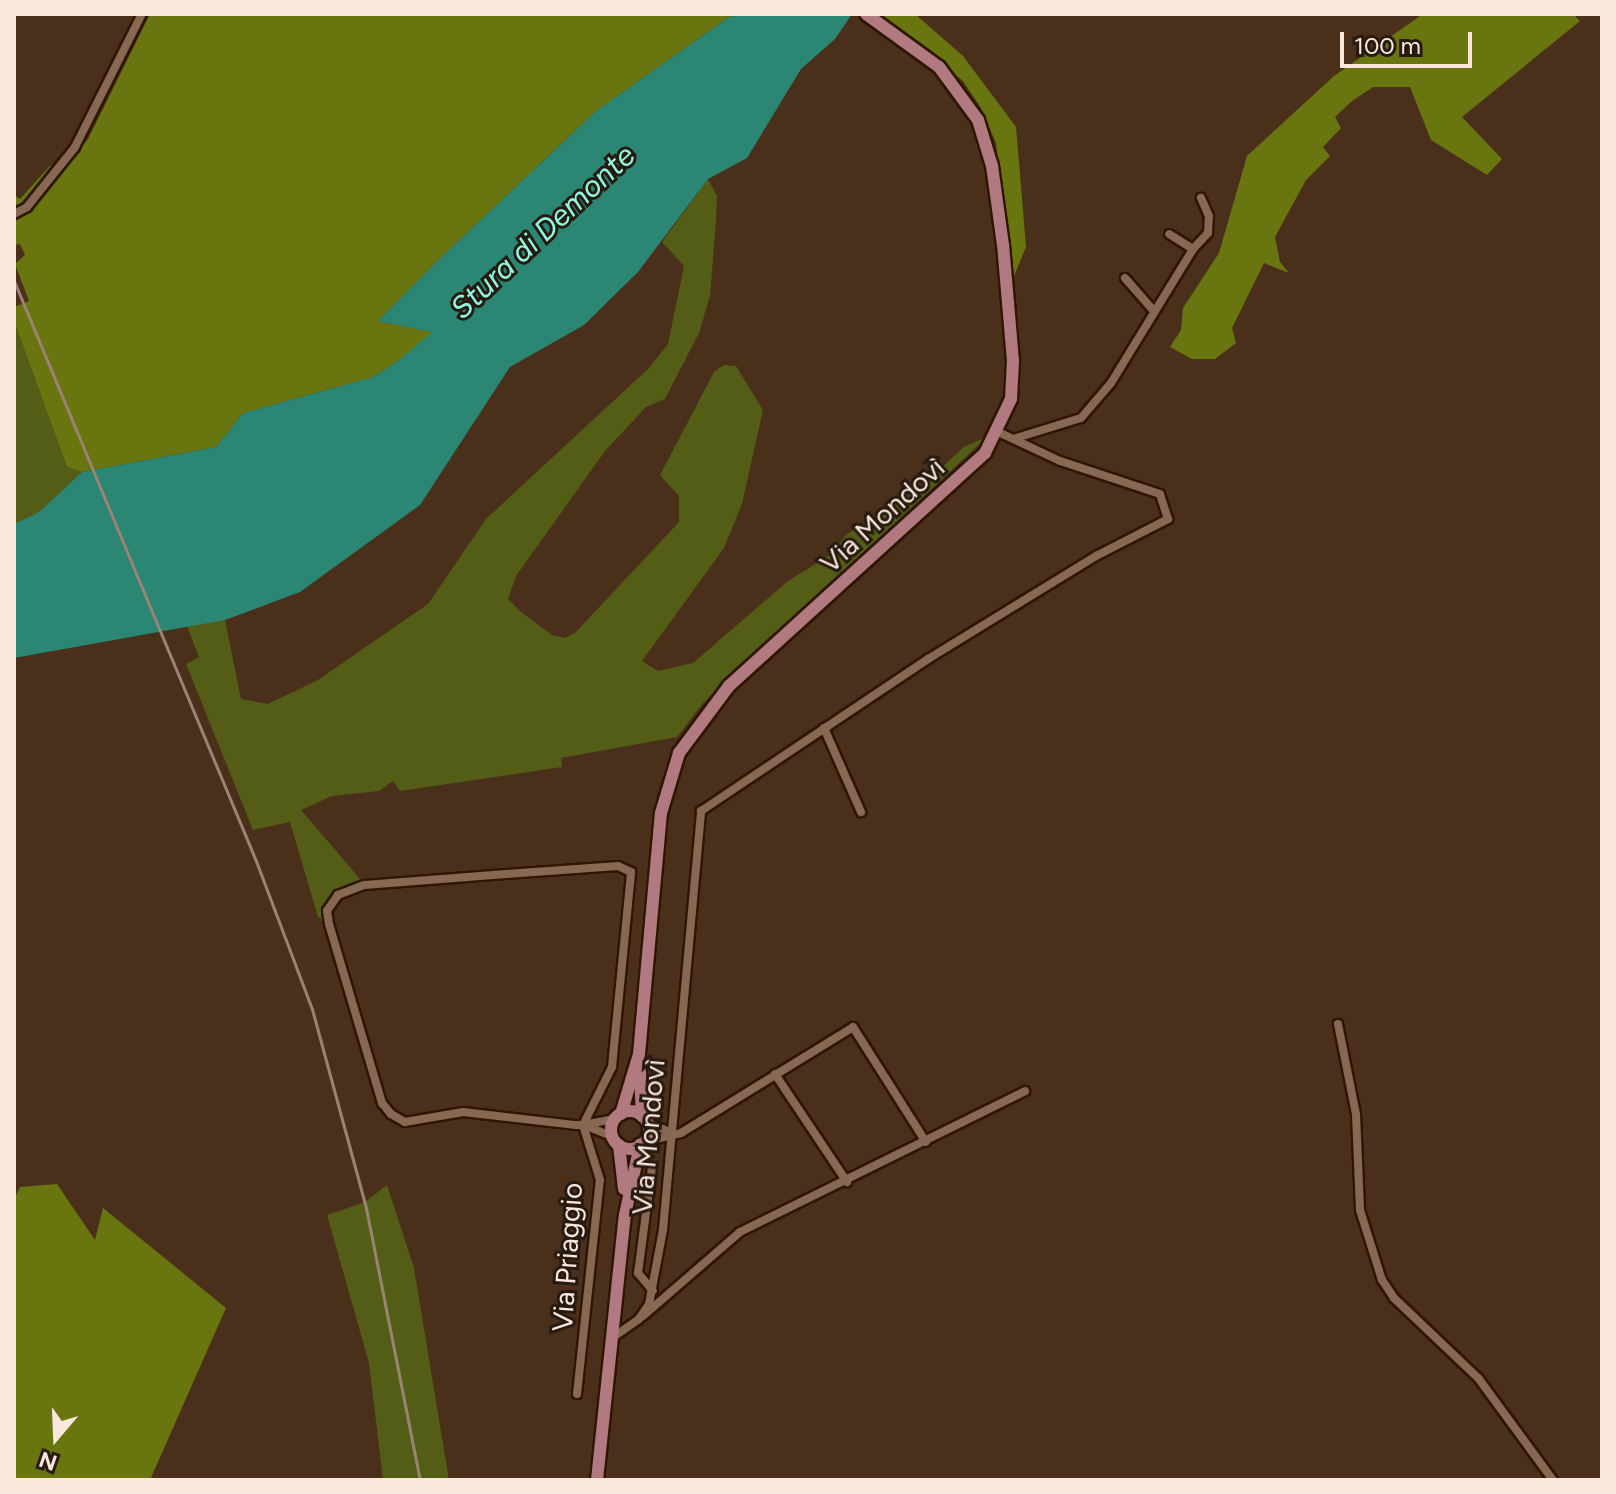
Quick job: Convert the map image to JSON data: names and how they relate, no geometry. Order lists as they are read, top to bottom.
{
  "streets": {
    "main road": ["Via Mondovì"],
    "street": ["Via Priaggio"]
  },
  "water": ["Stura di Demonte"],
  "scale_bar": "100 m",
  "north": "bottom"
}
